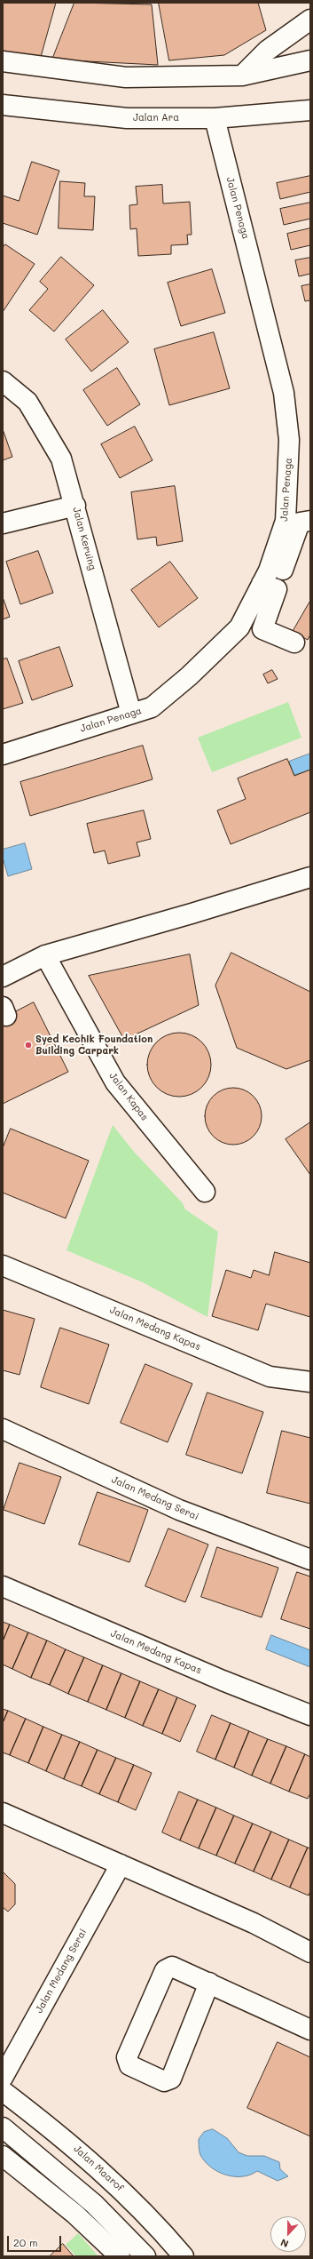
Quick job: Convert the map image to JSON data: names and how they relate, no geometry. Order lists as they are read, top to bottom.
{
  "streets": {
    "street": [
      "Jalan Ara",
      "Jalan Penaga",
      "Jalan Keruing",
      "Jalan Kapas",
      "Jalan Medang Kapas",
      "Jalan Medang Serai",
      "Jalan Maarof"
    ]
  },
  "crossings": [
    ["Jalan Ara", "Jalan Penaga"],
    ["Jalan Penaga", "Jalan Keruing"]
  ],
  "places": ["Syed Kechik Foundation Building Carpark"],
  "scale_bar": "20 m",
  "north": "bottom"
}
